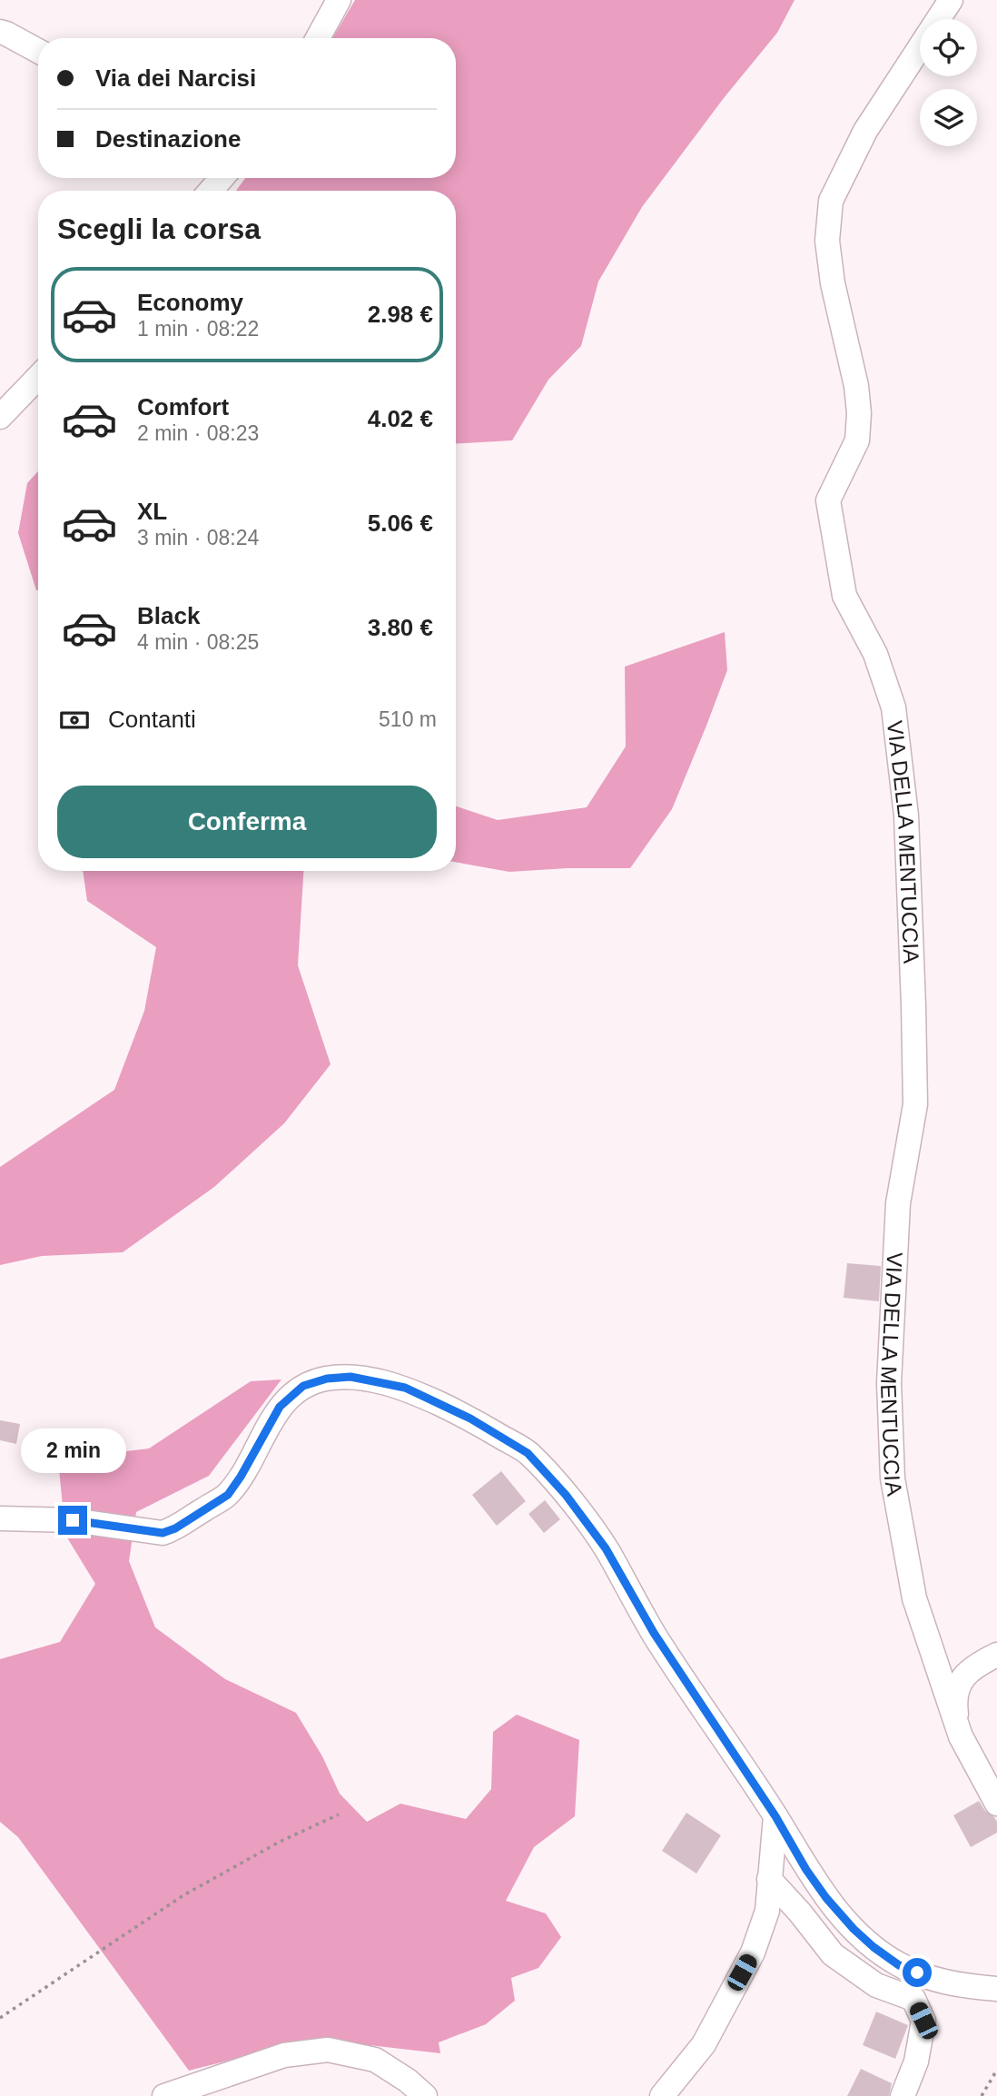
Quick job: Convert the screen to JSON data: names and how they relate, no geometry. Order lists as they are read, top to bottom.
{
  "streets": {
    "street": ["VIA DELLA MENTUCCIA"]
  },
  "page": {
    "banner": ["Via dei Narcisi", "Destinazione"],
    "heading": "Scegli la corsa",
    "list": [
      {
        "name": "Economy",
        "note": "1 min · 08:22",
        "value": "2.98 €"
      },
      {
        "name": "Comfort",
        "note": "2 min · 08:23",
        "value": "4.02 €"
      },
      {
        "name": "XL",
        "note": "3 min · 08:24",
        "value": "5.06 €"
      },
      {
        "name": "Black",
        "note": "4 min · 08:25",
        "value": "3.80 €"
      }
    ],
    "pay": ["Contanti", "510 m"],
    "buttons": "Conferma",
    "bubble": "2 min"
  }
}
